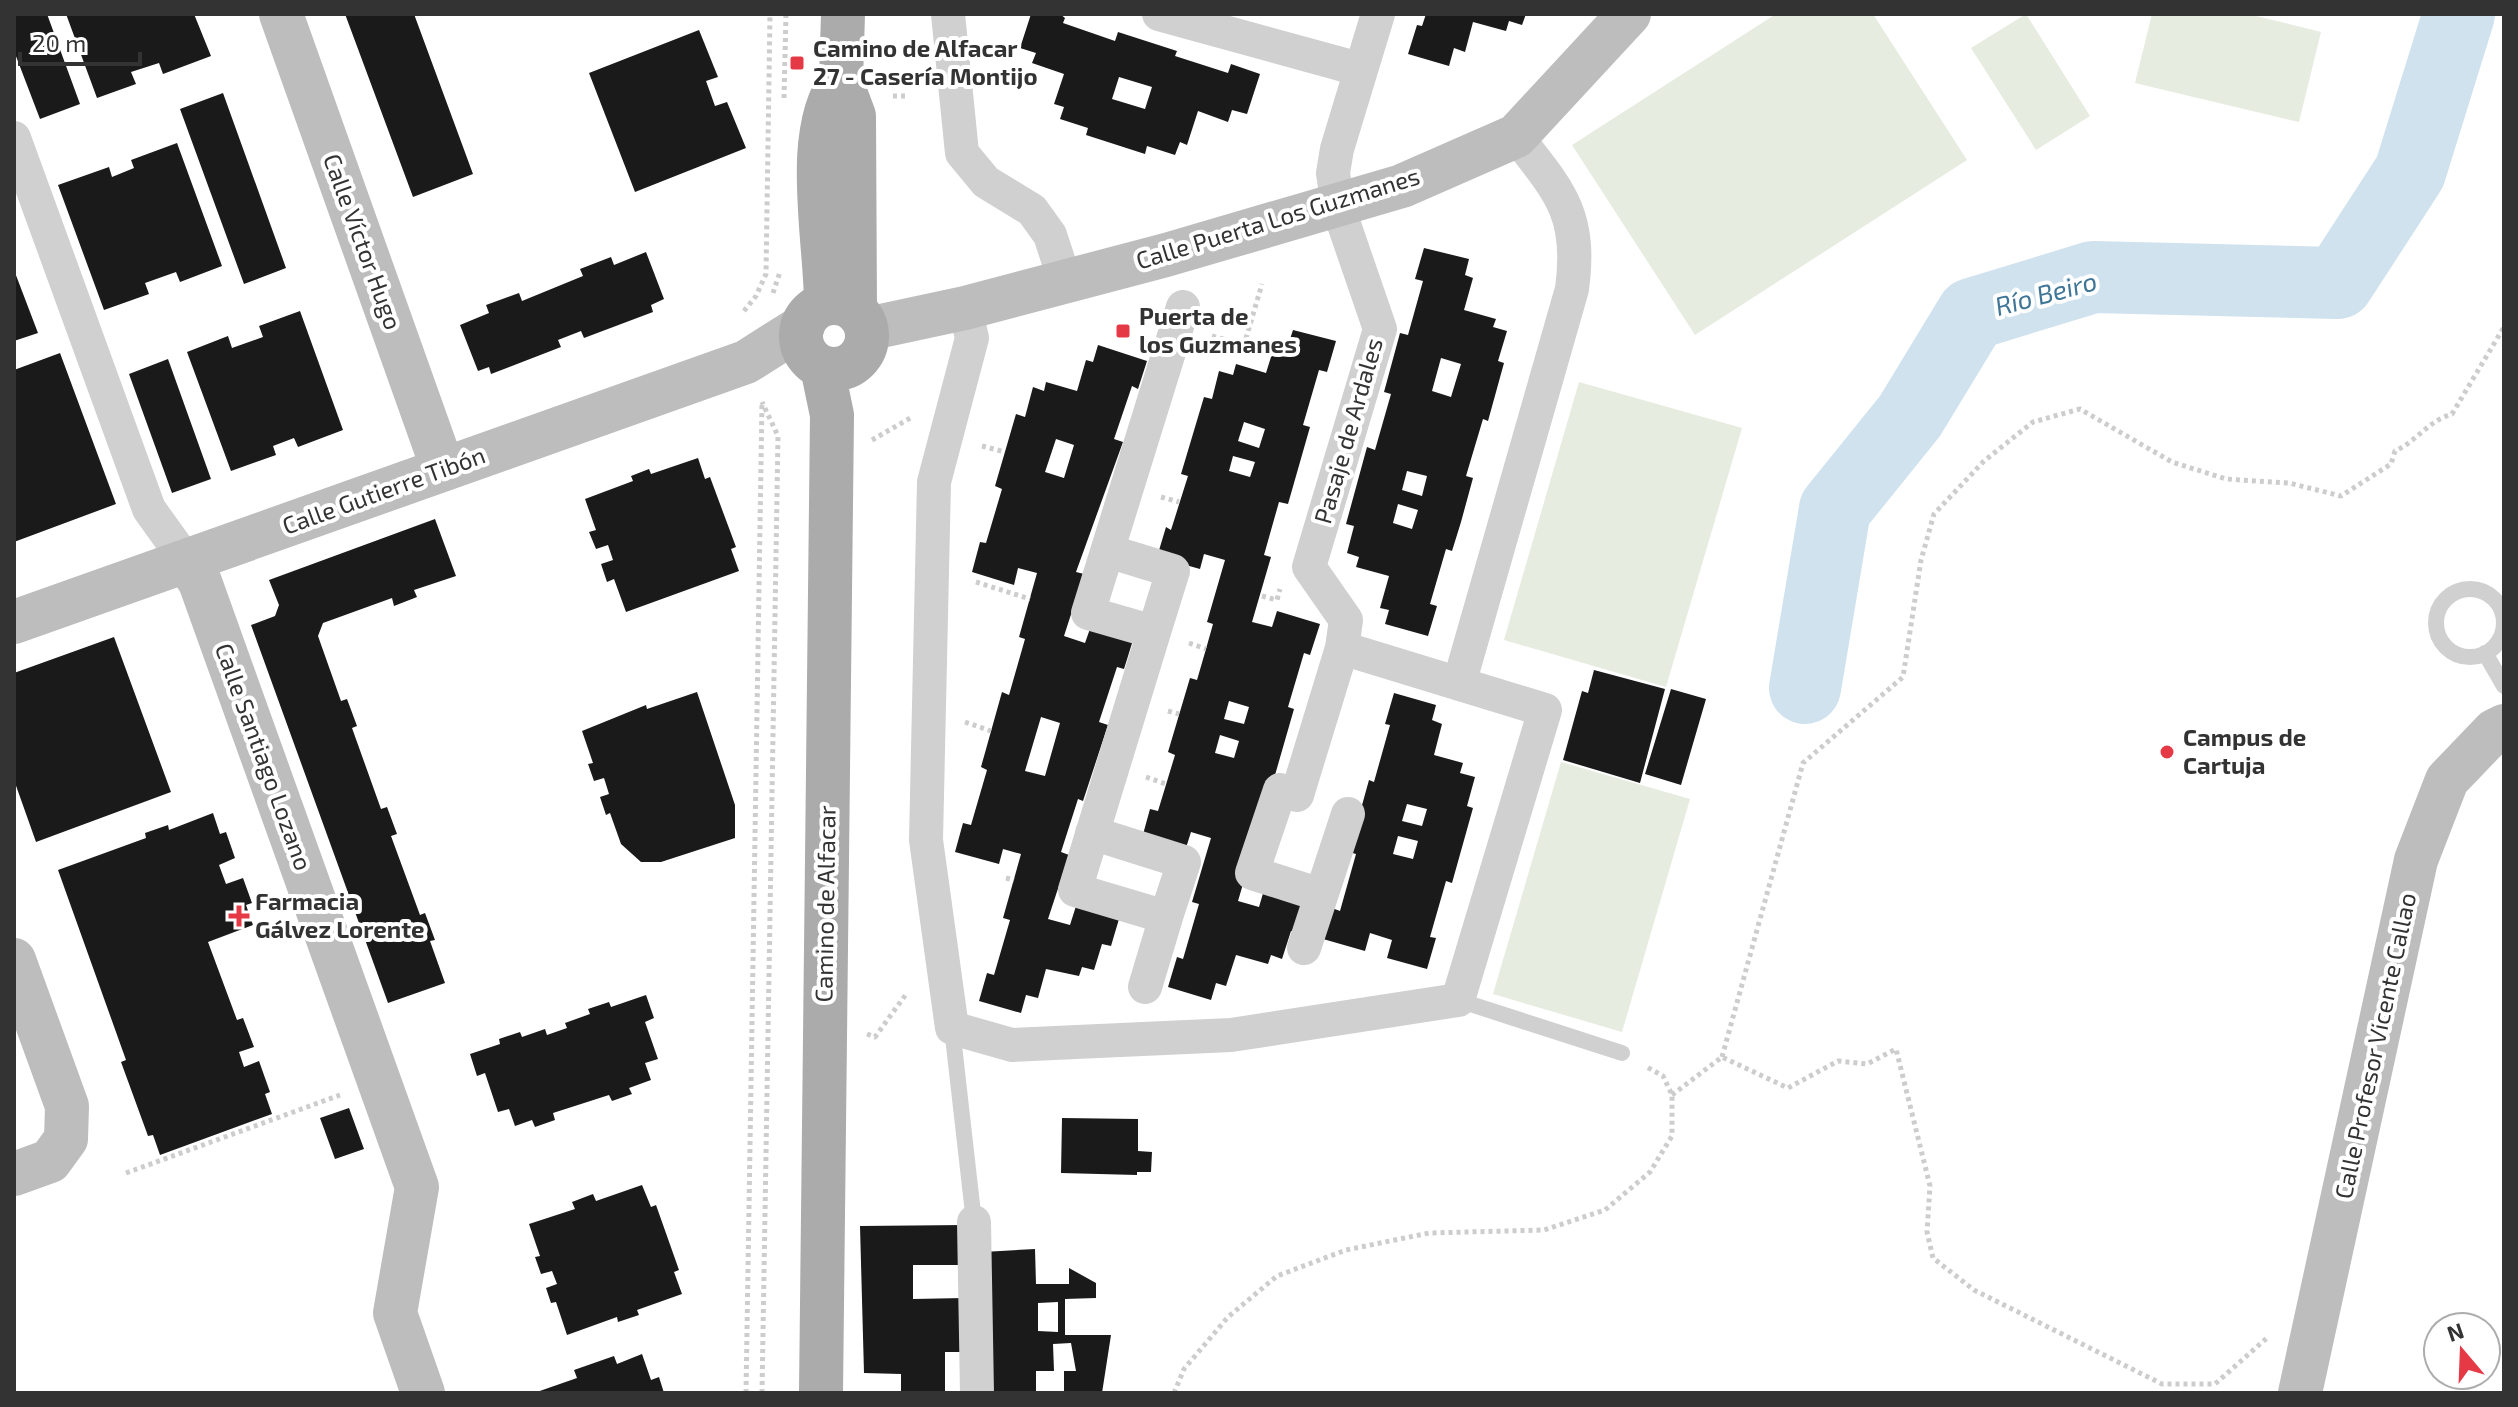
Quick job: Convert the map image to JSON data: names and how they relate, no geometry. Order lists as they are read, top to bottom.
{
  "streets": {
    "main road": ["Camino de Alfacar"],
    "street": [
      "Calle Puerta Los Guzmanes",
      "Calle Víctor Hugo",
      "Pasaje de Ardales",
      "Calle Gutierre Tibón",
      "Calle Santiago Lozano",
      "Calle Profesor Vicente Callao"
    ]
  },
  "crossings": [
    ["Calle Puerta Los Guzmanes", "Pasaje de Ardales"],
    ["Calle Puerta Los Guzmanes", "Calle Gutierre Tibón"],
    ["Calle Puerta Los Guzmanes", "Camino de Alfacar"],
    ["Calle Víctor Hugo", "Calle Gutierre Tibón"],
    ["Calle Gutierre Tibón", "Calle Santiago Lozano"],
    ["Calle Gutierre Tibón", "Camino de Alfacar"]
  ],
  "water": ["Río Beiro"],
  "places": {
    "transit": ["Camino de Alfacar 27 - Casería Montijo", "Puerta de los Guzmanes"],
    "other": ["Campus de Cartuja"],
    "health": ["Farmacia Gálvez Lorente"]
  },
  "scale_bar": "20 m",
  "north": "top"
}
